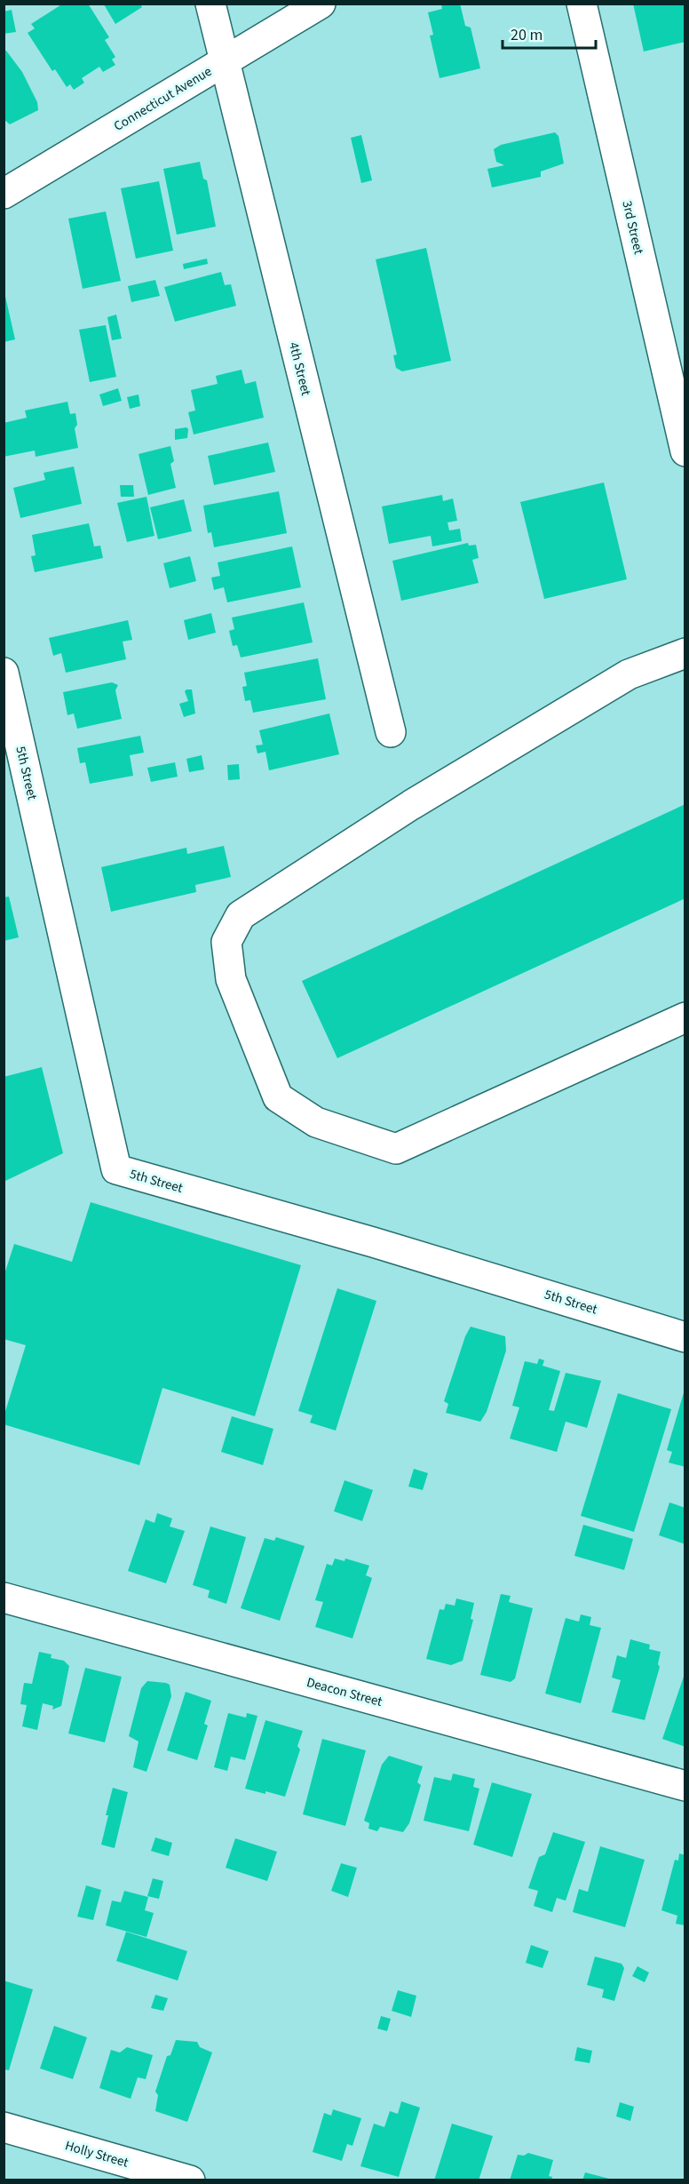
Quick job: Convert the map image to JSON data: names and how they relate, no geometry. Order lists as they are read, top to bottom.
{
  "streets": {
    "street": [
      "Connecticut Avenue",
      "3rd Street",
      "4th Street",
      "5th Street",
      "Deacon Street",
      "Holly Street"
    ]
  },
  "crossings": [
    ["Connecticut Avenue", "4th Street"]
  ],
  "scale_bar": "20 m"
}
